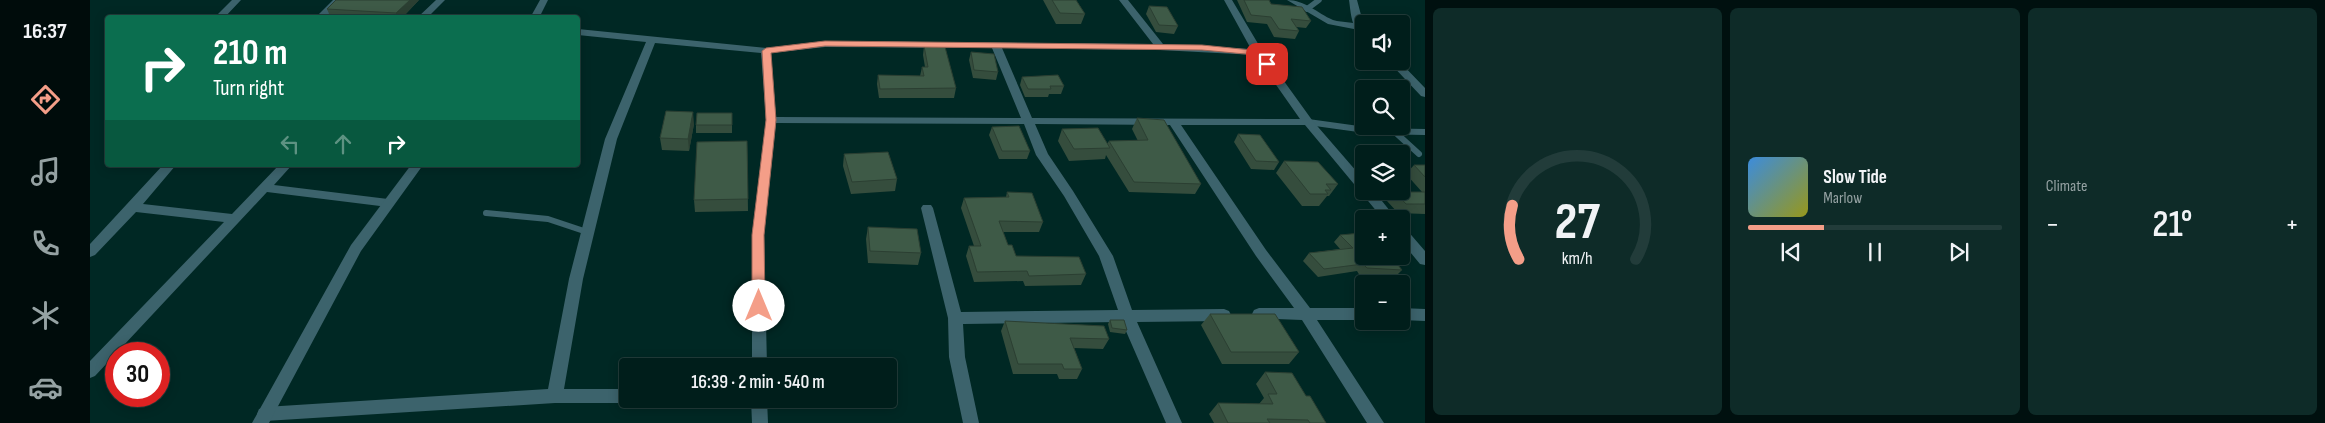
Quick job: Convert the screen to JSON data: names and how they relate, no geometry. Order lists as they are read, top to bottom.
{
  "page": {
    "tabs": "16:37",
    "tile": "Climate",
    "map_buttons": ["+", "−"],
    "turn": ["210 m", "Turn right"],
    "song": ["Slow Tide", "Marlow"],
    "heat": ["−", "21°", "+"],
    "limit": "30",
    "trip": "16:39 · 2 min · 540 m",
    "gauge": ["27", "km/h"]
  }
}
